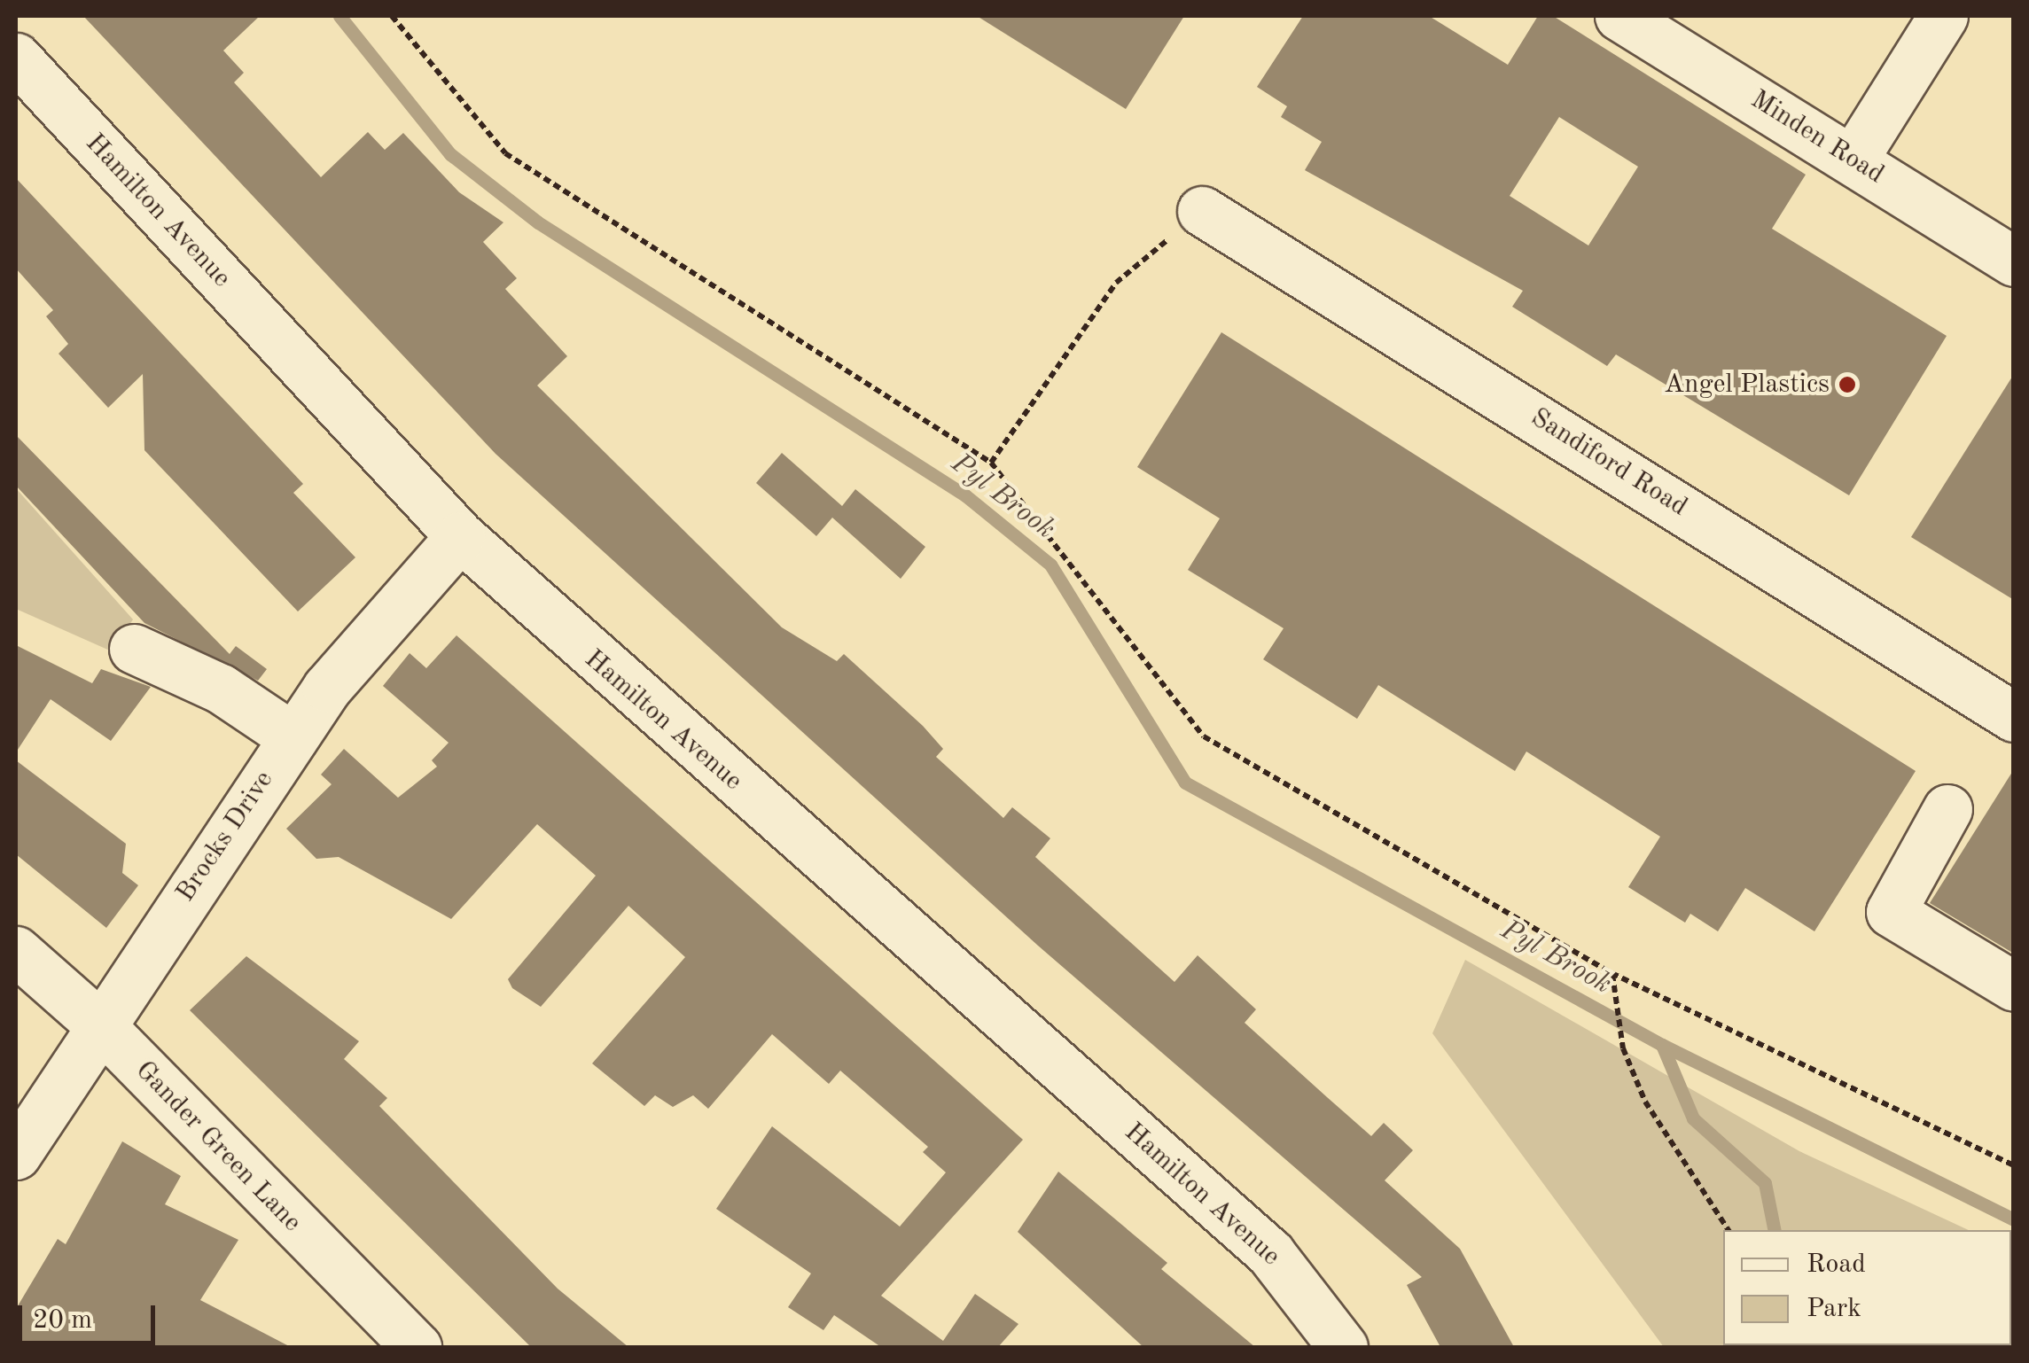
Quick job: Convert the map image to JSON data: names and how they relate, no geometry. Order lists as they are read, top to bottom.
{
  "streets": {
    "street": [
      "Minden Road",
      "Hamilton Avenue",
      "Sandiford Road",
      "Brocks Drive",
      "Gander Green Lane"
    ]
  },
  "crossings": [
    ["Hamilton Avenue", "Brocks Drive"],
    ["Brocks Drive", "Gander Green Lane"]
  ],
  "water": ["Pyl Brook"],
  "places": ["Angel Plastics"],
  "legend": ["Road", "Park"],
  "scale_bar": "20 m"
}
